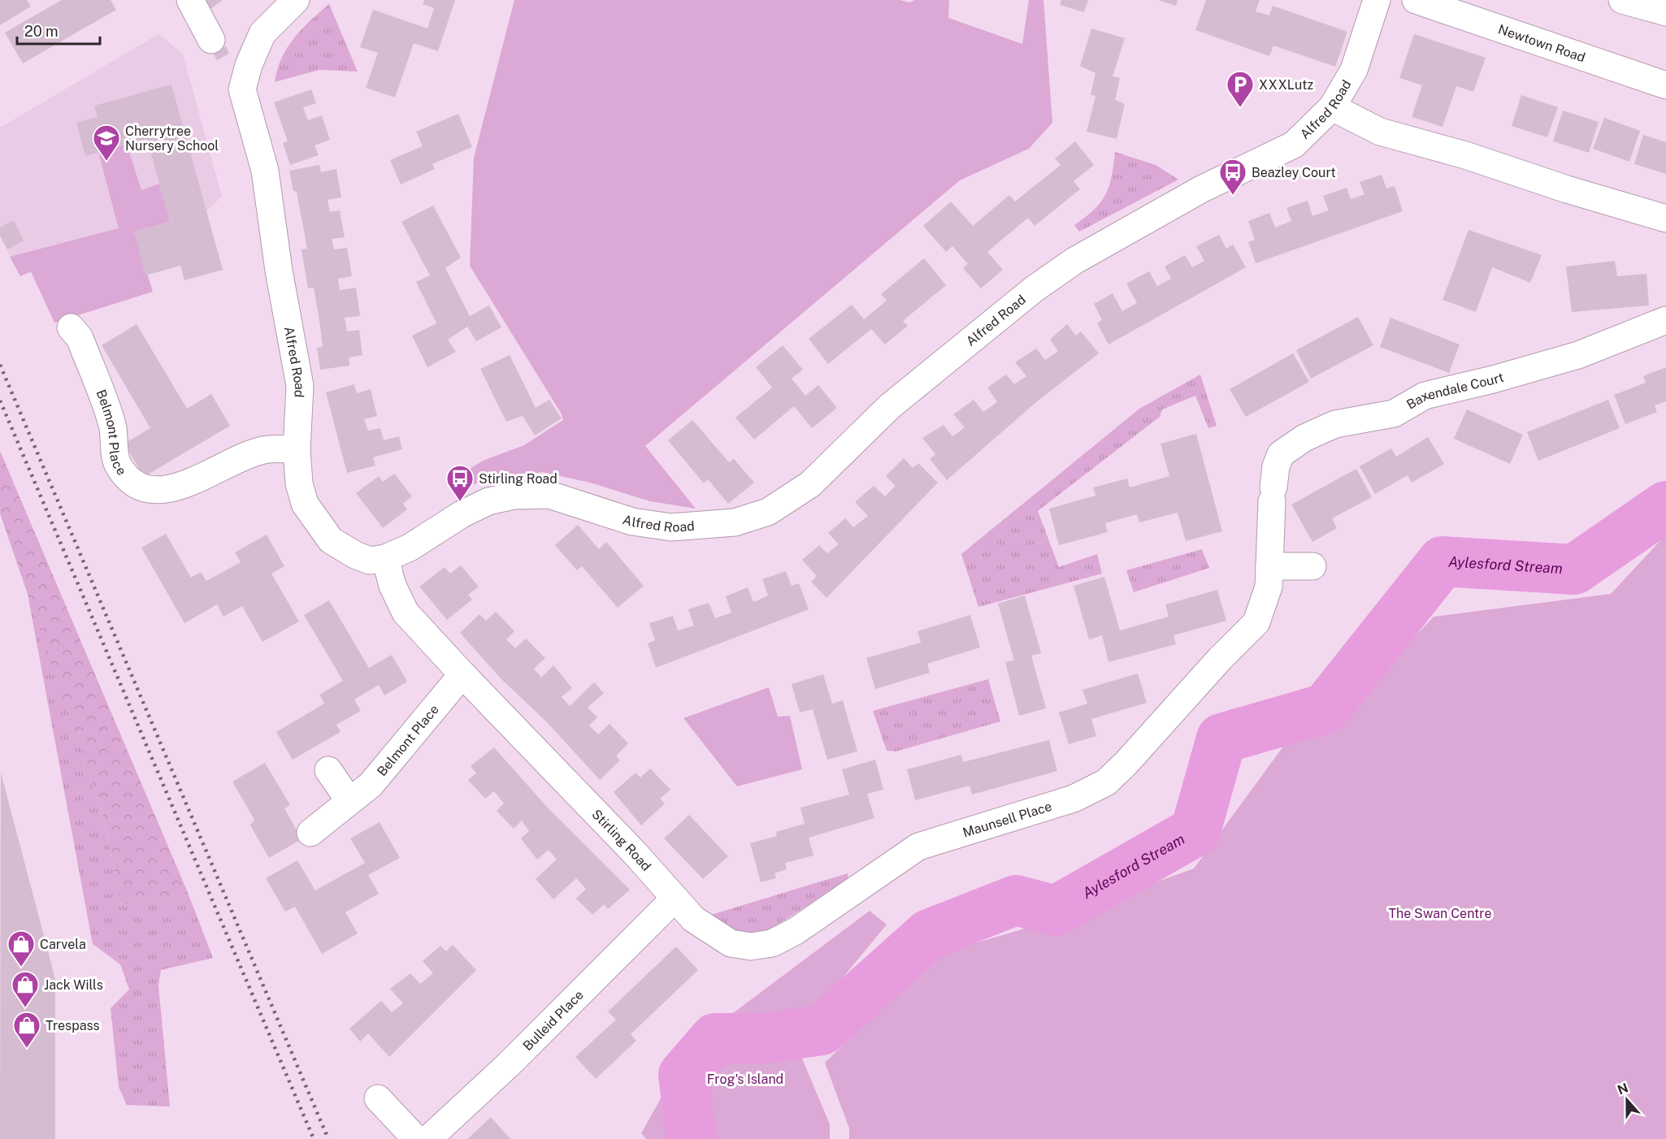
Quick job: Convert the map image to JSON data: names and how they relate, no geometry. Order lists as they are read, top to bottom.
{
  "streets": {
    "street": [
      "Newtown Road",
      "Alfred Road",
      "Baxendale Court",
      "Belmont Place",
      "Maunsell Place",
      "Stirling Road",
      "Bulleid Place"
    ]
  },
  "crossings": [
    ["Alfred Road", "Belmont Place"],
    ["Alfred Road", "Stirling Road"],
    ["Baxendale Court", "Maunsell Place"],
    ["Belmont Place", "Stirling Road"],
    ["Maunsell Place", "Stirling Road"],
    ["Maunsell Place", "Bulleid Place"],
    ["Stirling Road", "Bulleid Place"]
  ],
  "water": ["Aylesford Stream"],
  "parks": ["The Swan Centre", "Frog's Island"],
  "places": {
    "parking": ["XXXLutz"],
    "school or university": ["Cherrytree Nursery School"],
    "bus stop": ["Beazley Court", "Stirling Road"],
    "shop": ["Carvela", "Jack Wills", "Trespass"]
  },
  "scale_bar": "20 m",
  "north": "top"
}
